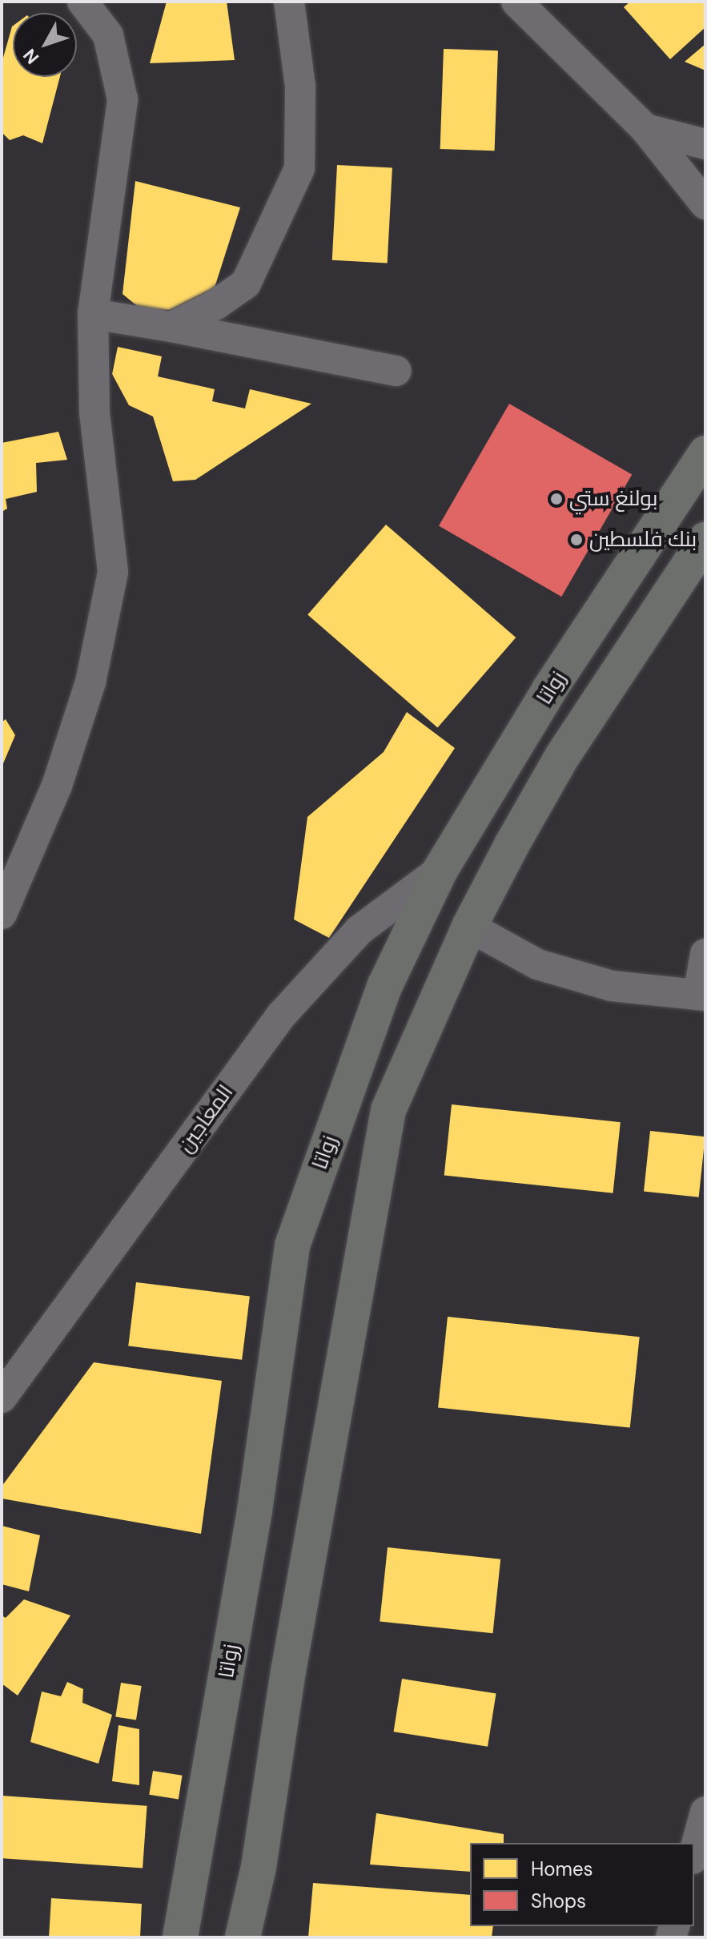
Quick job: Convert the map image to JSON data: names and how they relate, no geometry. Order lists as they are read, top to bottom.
{
  "streets": {
    "main road": ["زواتا"],
    "street": ["المعاجين"]
  },
  "crossings": [
    ["زواتا", "المعاجين"]
  ],
  "places": ["بولنغ ستي", "بنك فلسطين"],
  "legend": ["Homes", "Shops"],
  "north": "bottom left"
}
